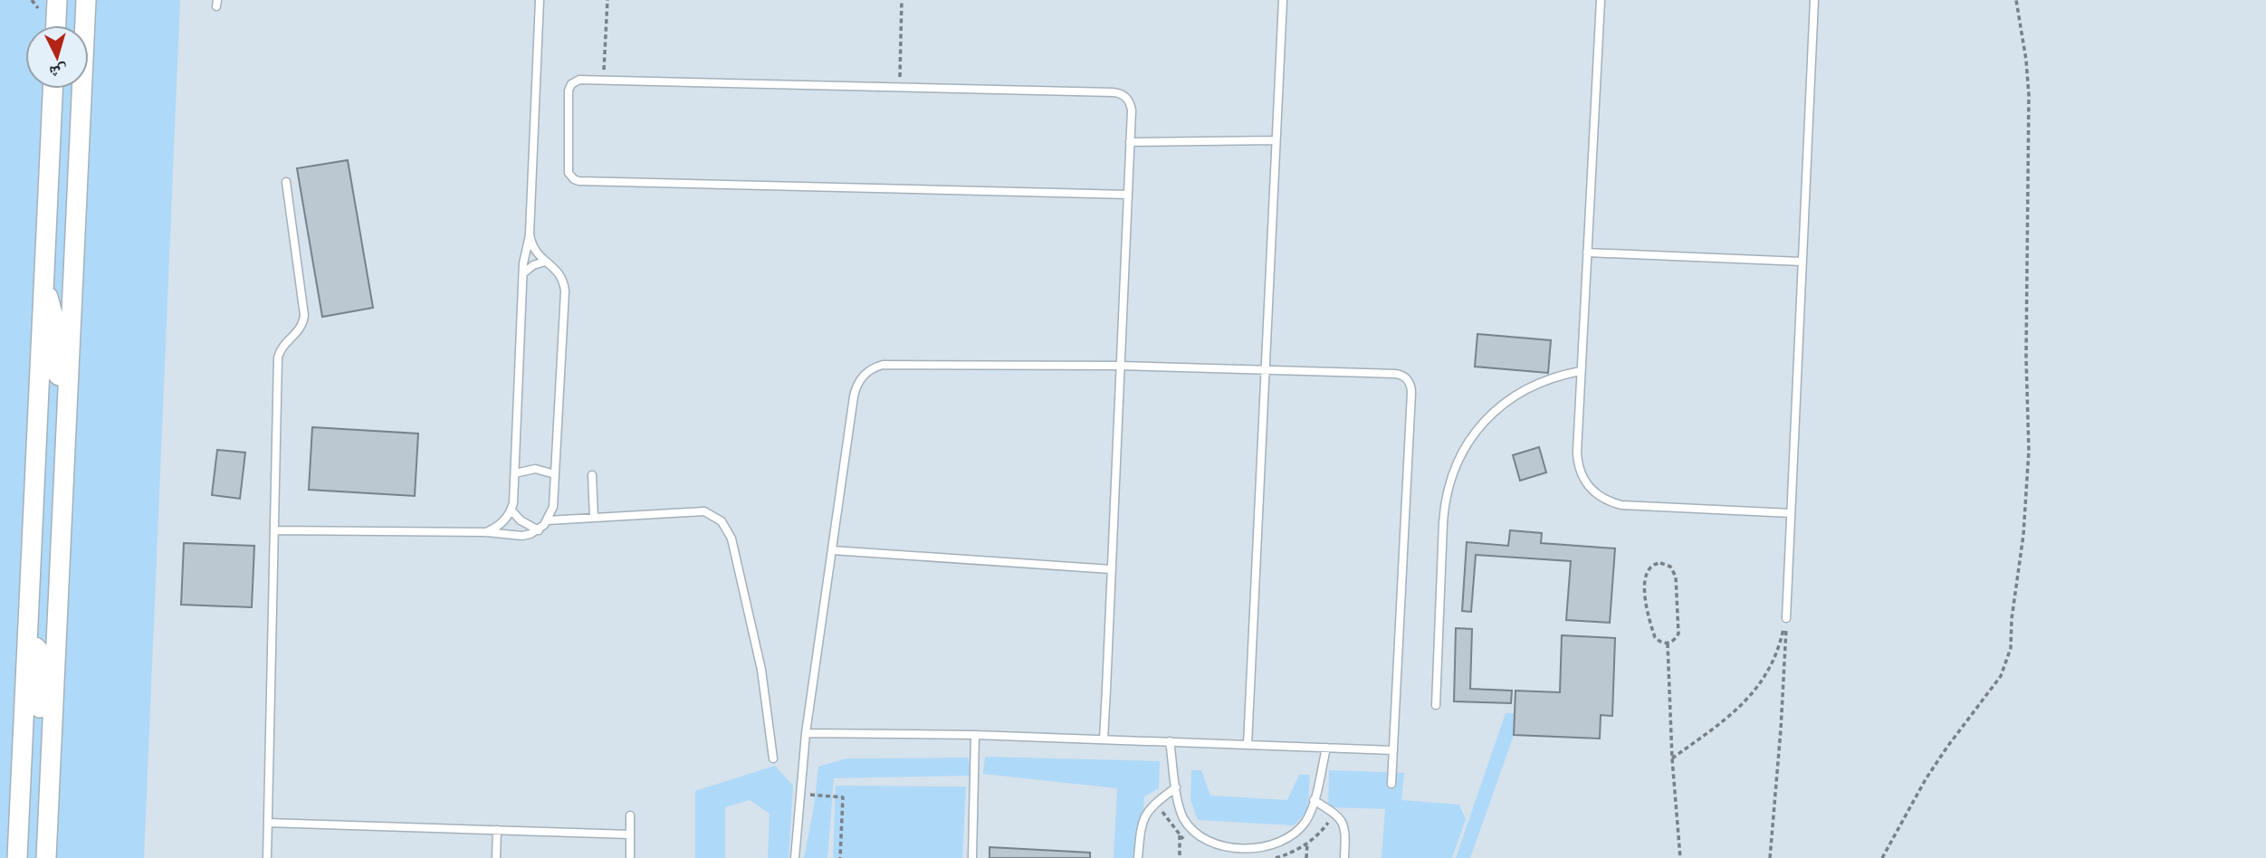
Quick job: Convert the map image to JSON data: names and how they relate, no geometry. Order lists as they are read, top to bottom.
{
  "north": "bottom"
}
